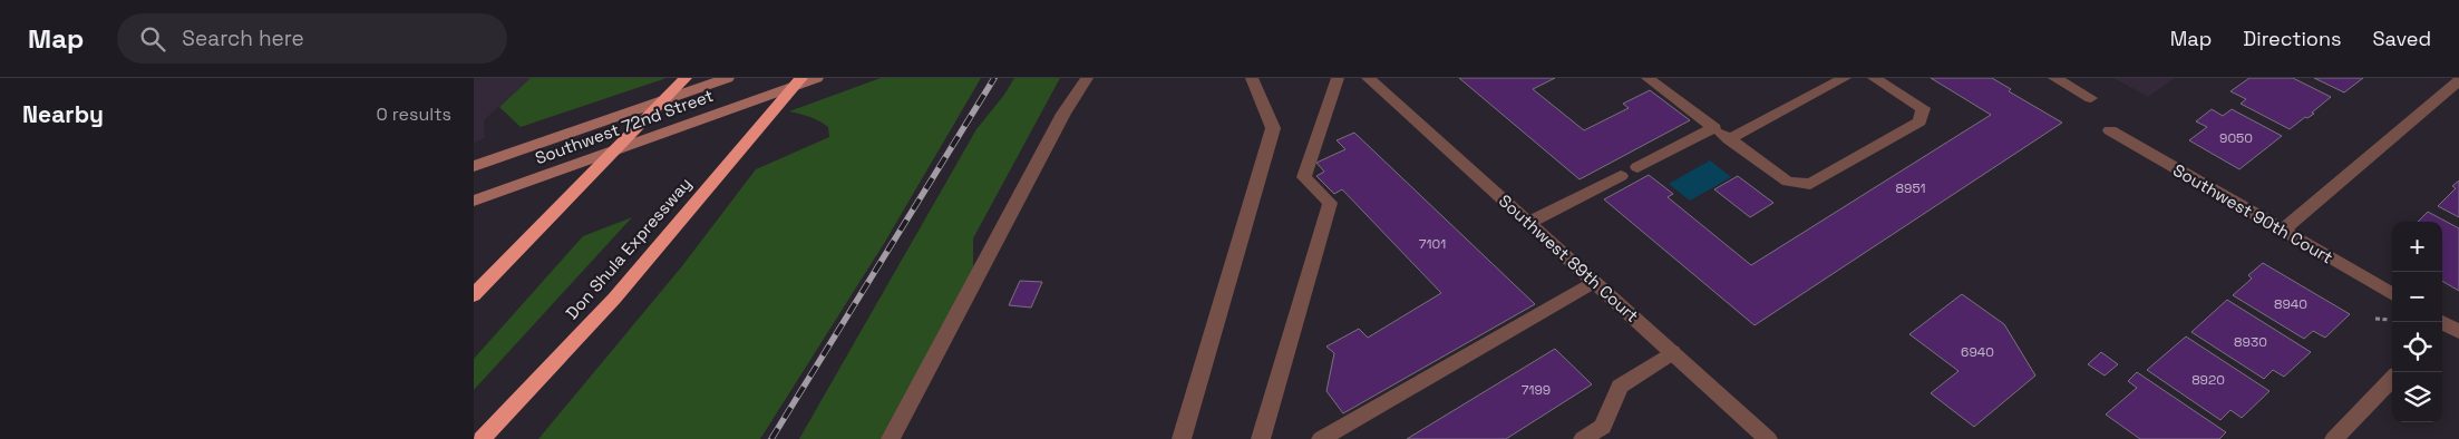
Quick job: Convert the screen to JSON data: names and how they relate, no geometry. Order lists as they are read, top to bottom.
{
  "streets": {
    "highway": ["Don Shula Expressway"],
    "main road": ["Southwest 72nd Street"],
    "street": ["Southwest 90th Court", "Southwest 89th Court"]
  },
  "house_numbers": [
    "9050",
    "8951",
    "7101",
    "8940",
    "8930",
    "6940",
    "8920",
    "7199"
  ],
  "page": {
    "header": "Map",
    "search": "Search here",
    "nav": ["Map", "Directions", "Saved"],
    "heading": ["Nearby", "0 results"],
    "map_buttons": ["+", "−"]
  }
}
